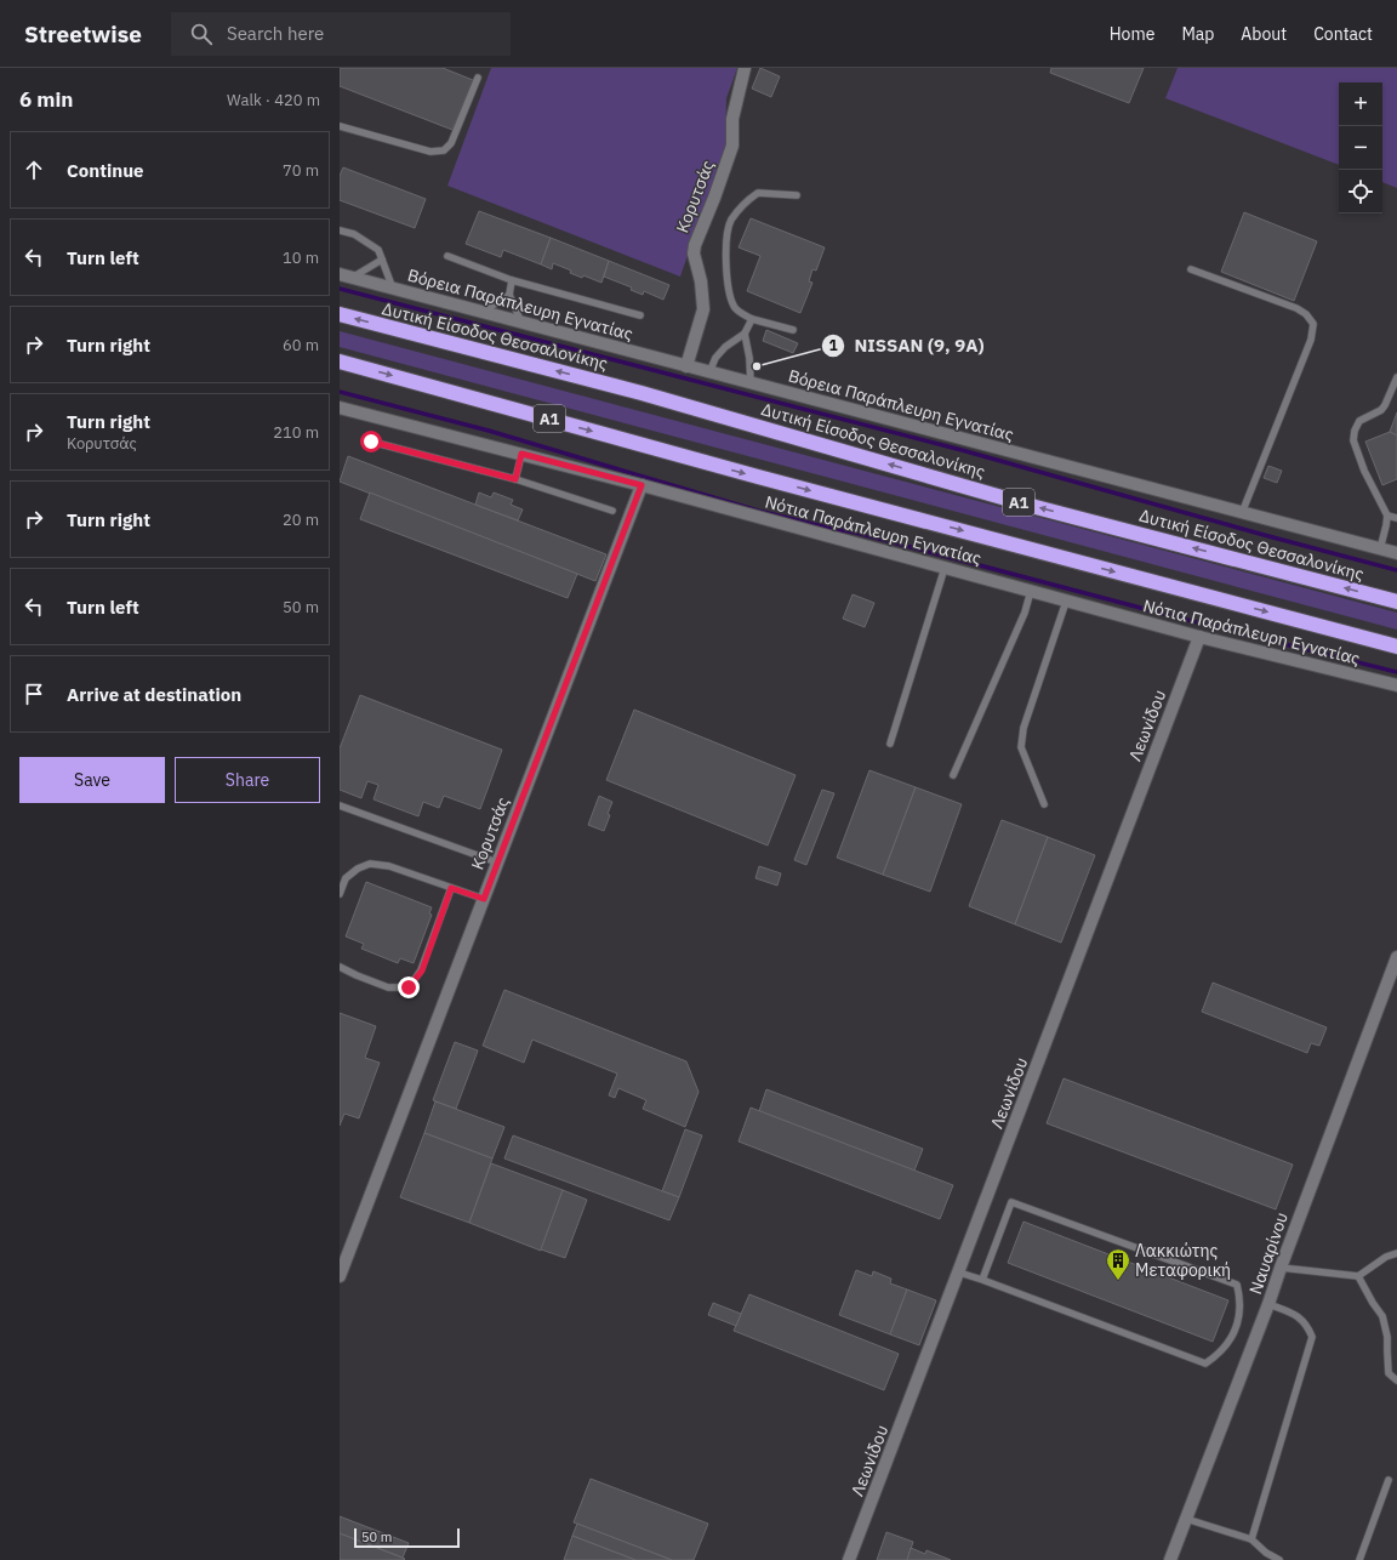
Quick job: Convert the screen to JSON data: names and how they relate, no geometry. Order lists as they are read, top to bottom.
{
  "streets": {
    "highway": ["Δυτική Είσοδος Θεσσαλονίκης", "Α1"],
    "street": [
      "Κορυτσάς",
      "Βόρεια Παράπλευρη Εγνατίας",
      "Νότια Παράπλευρη Εγνατίας",
      "Λεωνίδου",
      "Ναυαρίνου"
    ]
  },
  "crossings": [
    ["Κορυτσάς", "Βόρεια Παράπλευρη Εγνατίας"],
    ["Κορυτσάς", "Νότια Παράπλευρη Εγνατίας"],
    ["Νότια Παράπλευρη Εγνατίας", "Λεωνίδου"]
  ],
  "places": {
    "other": ["NISSAN (9, 9Α)"],
    "building": ["Λακκιώτης Μεταφορική"]
  },
  "scale_bar": "50 m",
  "page": {
    "header": "Streetwise",
    "search": "Search here",
    "nav": [
      "Home",
      "Map",
      "About",
      "Contact"
    ],
    "heading": ["6 min", "Walk · 420 m"],
    "map_buttons": ["+", "−"],
    "list": [
      ["Continue", "70 m"],
      ["Turn left", "10 m"],
      ["Turn right", "60 m"],
      ["Turn right", "Κορυτσάς", "210 m"],
      ["Turn right", "20 m"],
      ["Turn left", "50 m"],
      "Arrive at destination"
    ],
    "buttons": ["Save", "Share"],
    "scale": "50 m"
  }
}
